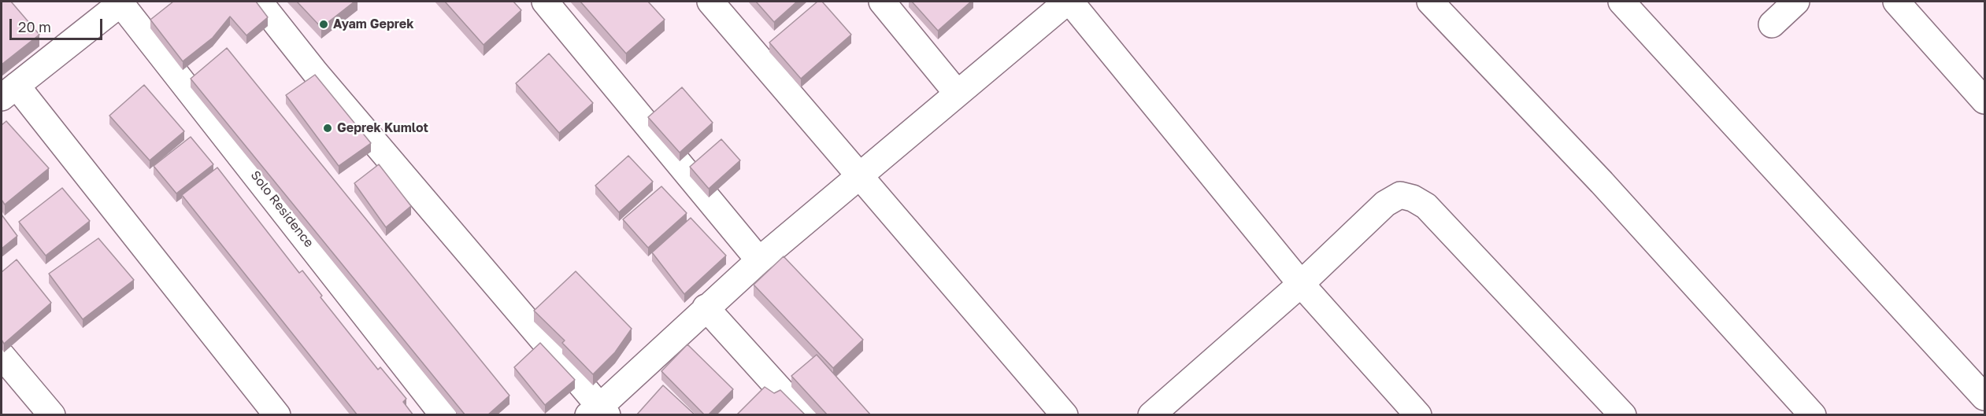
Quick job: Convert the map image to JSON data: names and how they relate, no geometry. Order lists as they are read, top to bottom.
{
  "streets": {
    "street": ["Solo Residence"]
  },
  "places": ["Ayam Geprek", "Geprek Kumlot"],
  "scale_bar": "20 m"
}
